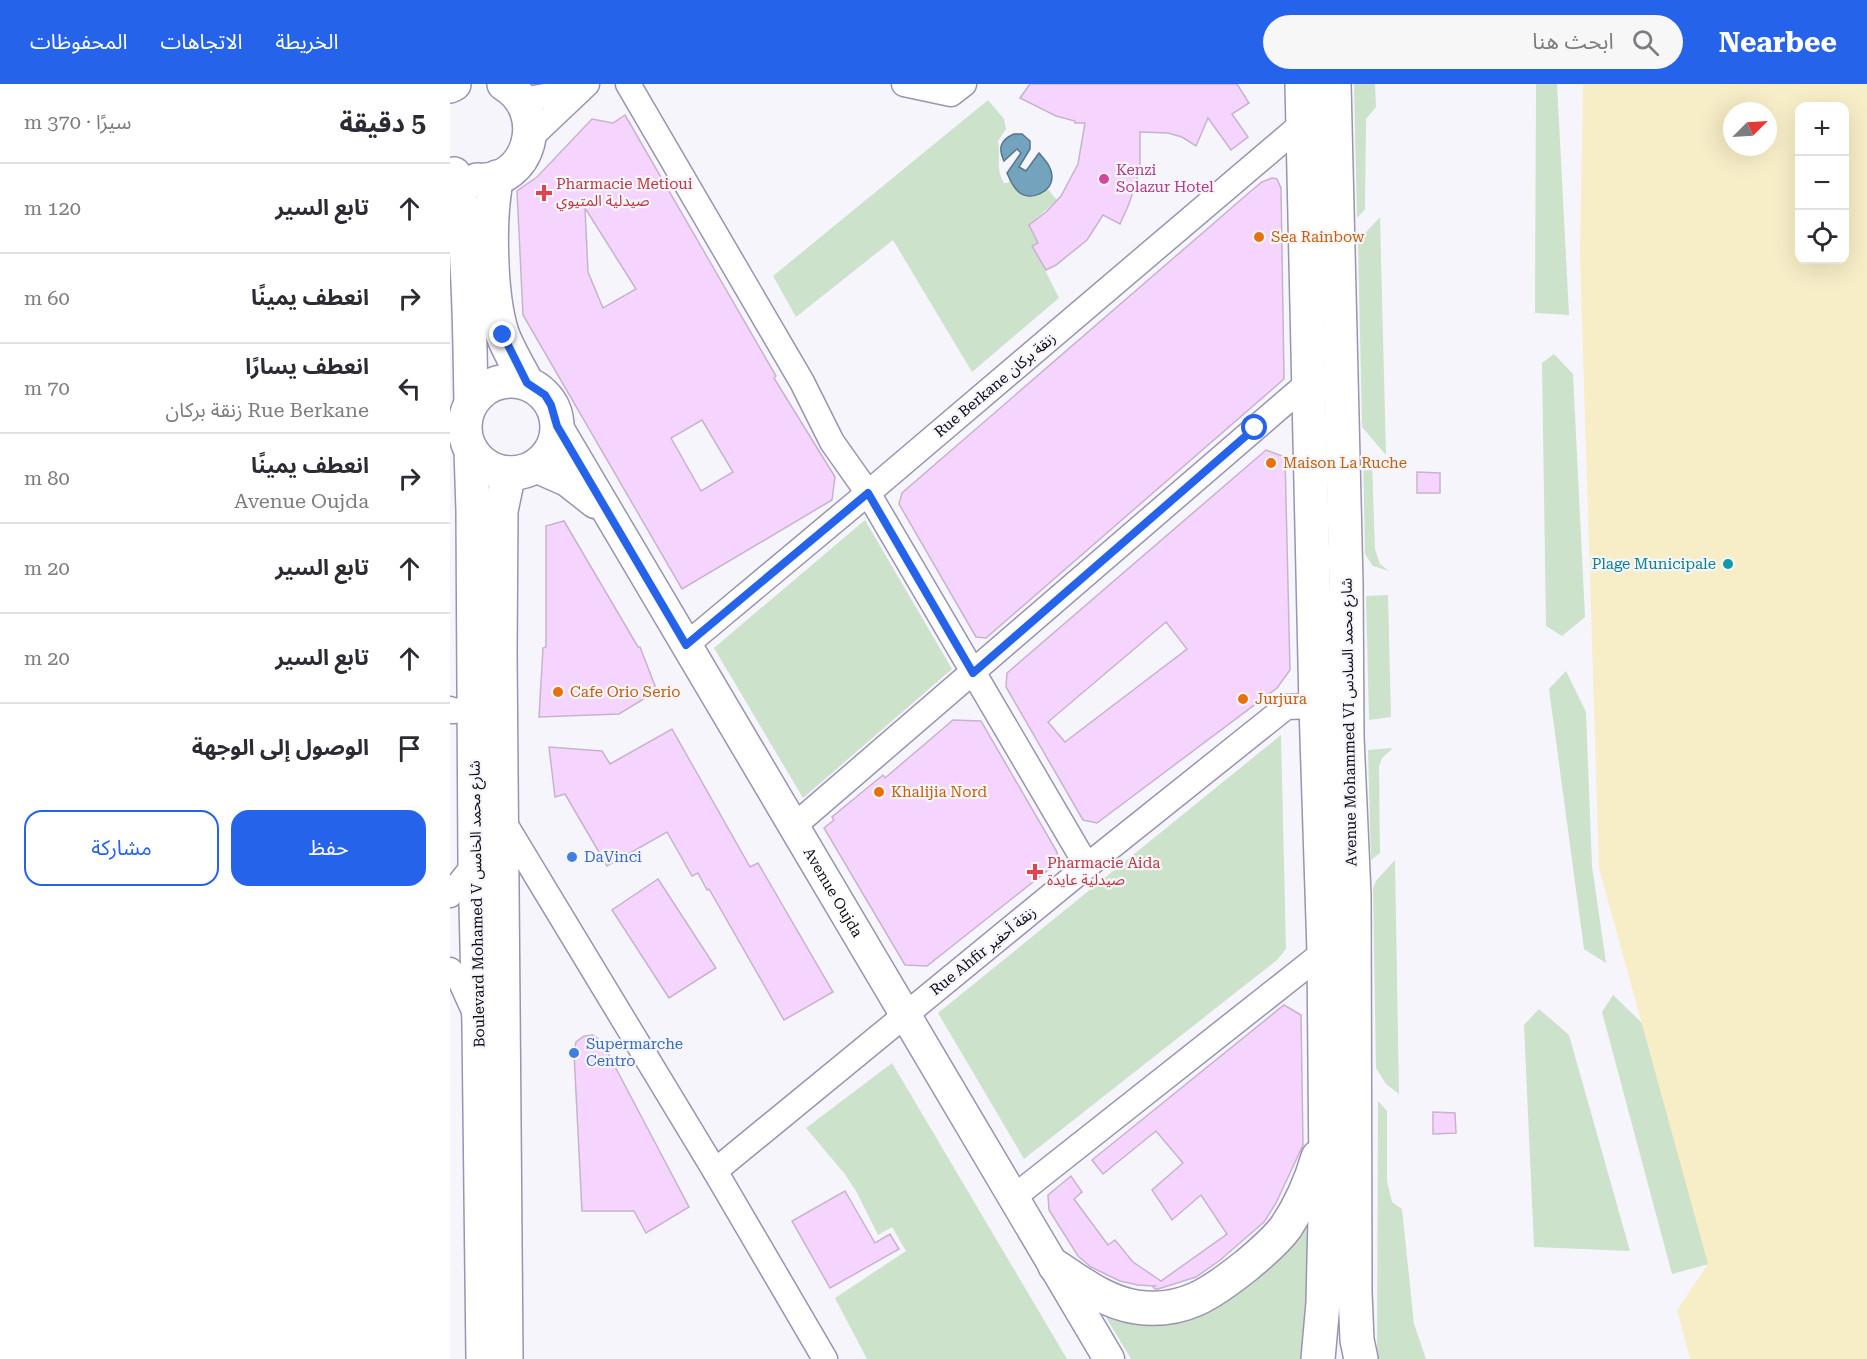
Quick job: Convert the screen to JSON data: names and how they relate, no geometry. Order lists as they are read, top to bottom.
{
  "streets": {
    "main road": ["Avenue Mohammed VI شارع محمد السادس", "Boulevard Mohamed V شارع محمد الخامس"],
    "street": ["Rue Berkane زنقة بركان", "Avenue Oujda", "Rue Ahfir زنقة أحفير"]
  },
  "crossings": [
    ["Rue Berkane زنقة بركان", "Avenue Mohammed VI شارع محمد السادس"],
    ["Rue Berkane زنقة بركان", "Avenue Oujda"],
    ["Avenue Mohammed VI شارع محمد السادس", "Rue Ahfir زنقة أحفير"],
    ["Avenue Oujda", "Boulevard Mohamed V شارع محمد الخامس"],
    ["Avenue Oujda", "Rue Ahfir زنقة أحفير"]
  ],
  "places": {
    "other": [
      "Kenzi Solazur Hotel",
      "Sea Rainbow",
      "Maison La Ruche",
      "Plage Municipale",
      "Cafe Orio Serio",
      "Jurjura",
      "Khalijia Nord",
      "DaVinci",
      "Supermarche Centro"
    ],
    "health": ["Pharmacie Metioui صيدلية المتيوي", "Pharmacie Aida صيدلية عايدة"]
  },
  "north": "top right",
  "page": {
    "header": "Nearbee",
    "search": "ابحث هنا",
    "nav": ["الخريطة", "الاتجاهات", "المحفوظات"],
    "heading": ["5 دقيقة", "سيرًا · 370 m"],
    "map_buttons": ["+", "−"],
    "list": [
      ["تابع السير", "120 m"],
      ["انعطف يمينًا", "60 m"],
      ["انعطف يسارًا", "Rue Berkane زنقة بركان", "70 m"],
      ["انعطف يمينًا", "Avenue Oujda", "80 m"],
      ["تابع السير", "20 m"],
      ["تابع السير", "20 m"],
      "الوصول إلى الوجهة"
    ],
    "buttons": ["حفظ", "مشاركة"]
  }
}
